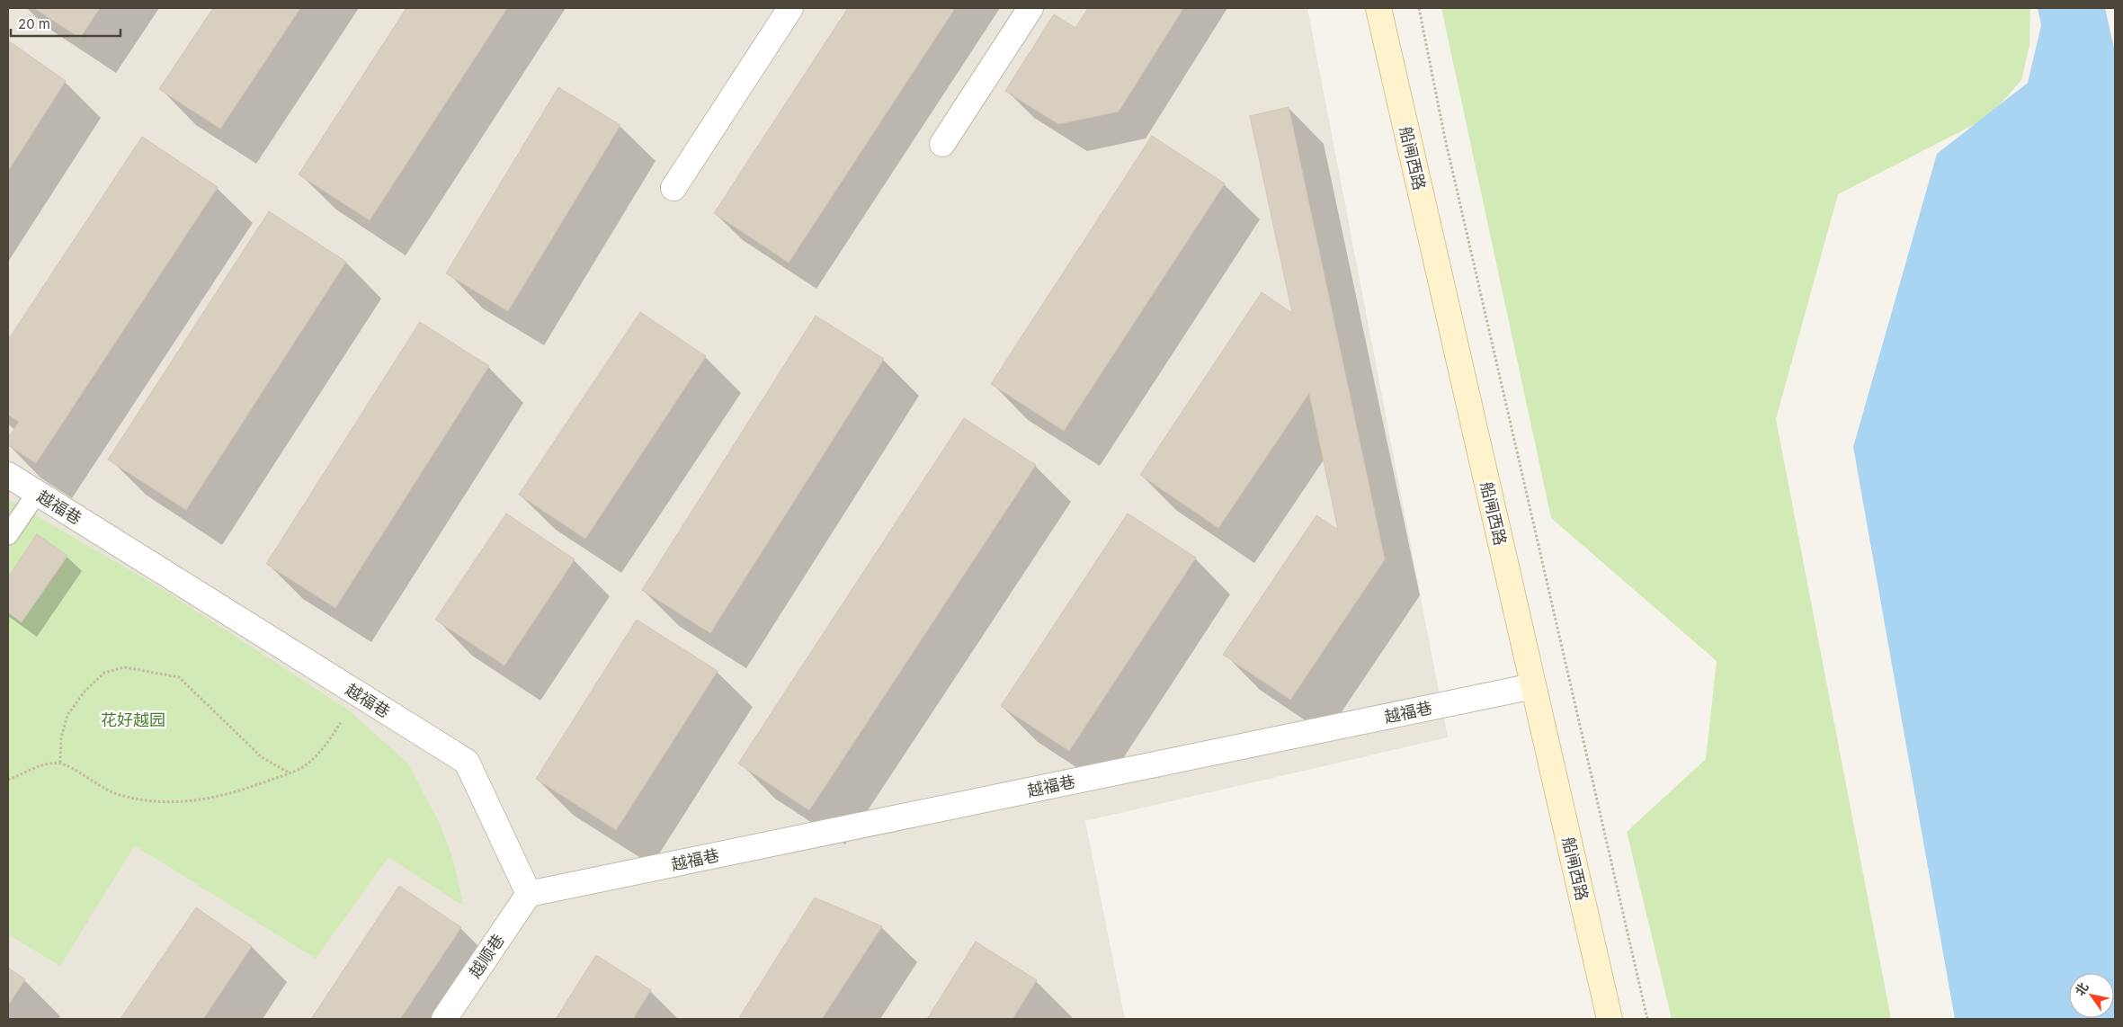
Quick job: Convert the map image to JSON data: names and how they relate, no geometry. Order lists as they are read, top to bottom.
{
  "streets": {
    "street": ["船闸西路", "越福巷", "越顺巷"]
  },
  "crossings": [
    ["船闸西路", "越福巷"],
    ["越福巷", "越顺巷"]
  ],
  "parks": ["花好越园"],
  "scale_bar": "20 m",
  "north": "top left"
}
